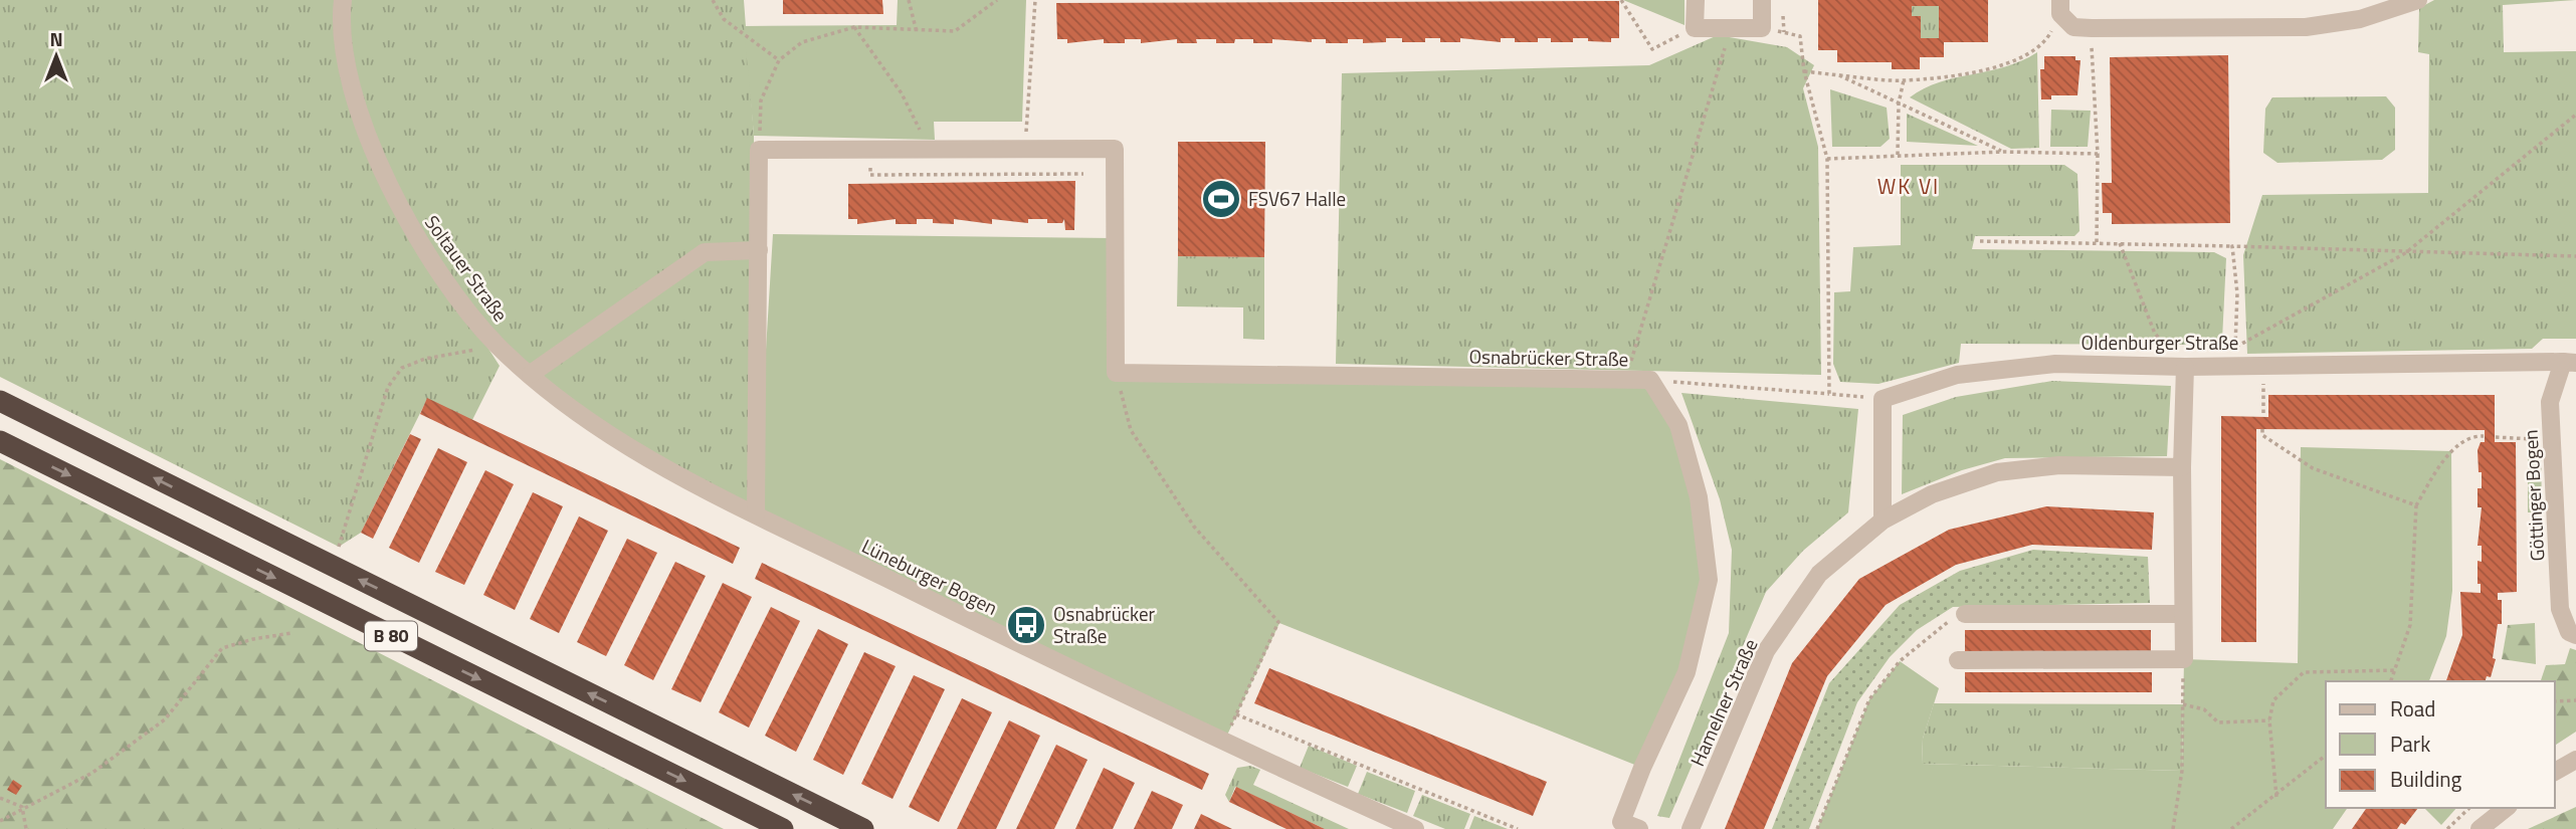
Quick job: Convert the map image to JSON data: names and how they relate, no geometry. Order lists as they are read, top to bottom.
{
  "streets": {
    "highway": ["B 80"],
    "street": [
      "Soltauer Straße",
      "Oldenburger Straße",
      "Osnabrücker Straße",
      "Göttinger Bogen",
      "Lüneburger Bogen",
      "Hamelner Straße"
    ]
  },
  "crossings": [
    ["Soltauer Straße", "Lüneburger Bogen"],
    ["Oldenburger Straße", "Göttinger Bogen"]
  ],
  "districts": ["WK VI"],
  "places": {
    "sports": ["FSV67 Halle"],
    "bus stop": ["Osnabrücker Straße"]
  },
  "legend": ["Road", "Park", "Building"],
  "north": "top"
}
